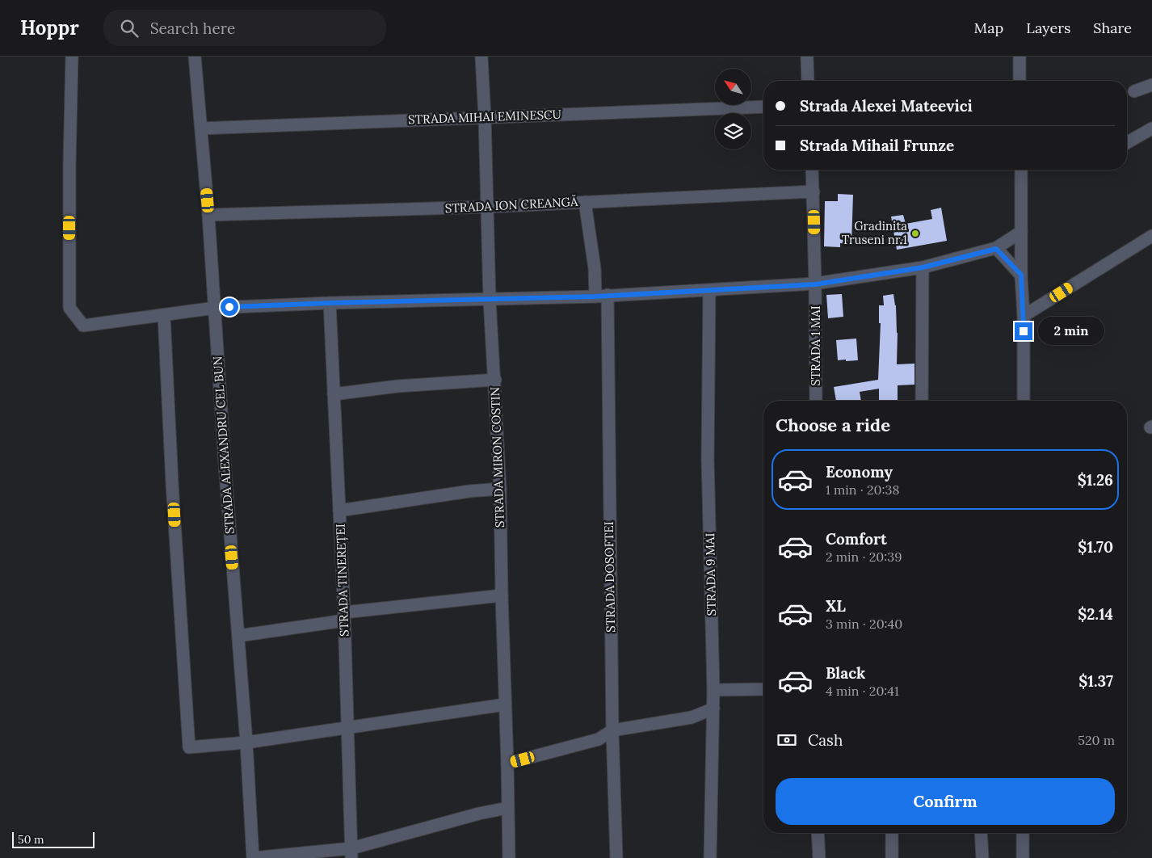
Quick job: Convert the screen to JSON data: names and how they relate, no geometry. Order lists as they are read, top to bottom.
{
  "streets": {
    "street": [
      "STRADA MIHAI EMINESCU",
      "STRADA ION CREANGĂ",
      "STRADA 1 MAI",
      "STRADA ALEXANDRU CEL BUN",
      "STRADA MIRON COSTIN",
      "STRADA 9 MAI",
      "STRADA DOSOFTEI",
      "STRADA TINEREȚEI"
    ]
  },
  "crossings": [
    ["STRADA MIHAI EMINESCU", "STRADA ALEXANDRU CEL BUN"],
    ["STRADA MIHAI EMINESCU", "STRADA MIRON COSTIN"],
    ["STRADA ION CREANGĂ", "STRADA 1 MAI"],
    ["STRADA ION CREANGĂ", "STRADA ALEXANDRU CEL BUN"],
    ["STRADA ION CREANGĂ", "STRADA MIRON COSTIN"],
    ["STRADA ION CREANGĂ", "STRADA DOSOFTEI"]
  ],
  "places": ["Gradinita Truseni nr.1"],
  "scale_bar": "50 m",
  "north": "top left",
  "page": {
    "header": "Hoppr",
    "search": "Search here",
    "nav": ["Map", "Layers", "Share"],
    "banner": ["Strada Alexei Mateevici", "Strada Mihail Frunze"],
    "bubble": "2 min",
    "heading": "Choose a ride",
    "list": [
      {
        "name": "Economy",
        "note": "1 min · 20:38",
        "value": "$1.26"
      },
      {
        "name": "Comfort",
        "note": "2 min · 20:39",
        "value": "$1.70"
      },
      {
        "name": "XL",
        "note": "3 min · 20:40",
        "value": "$2.14"
      },
      {
        "name": "Black",
        "note": "4 min · 20:41",
        "value": "$1.37"
      }
    ],
    "pay": ["Cash", "520 m"],
    "buttons": "Confirm",
    "scale": "50 m"
  }
}
